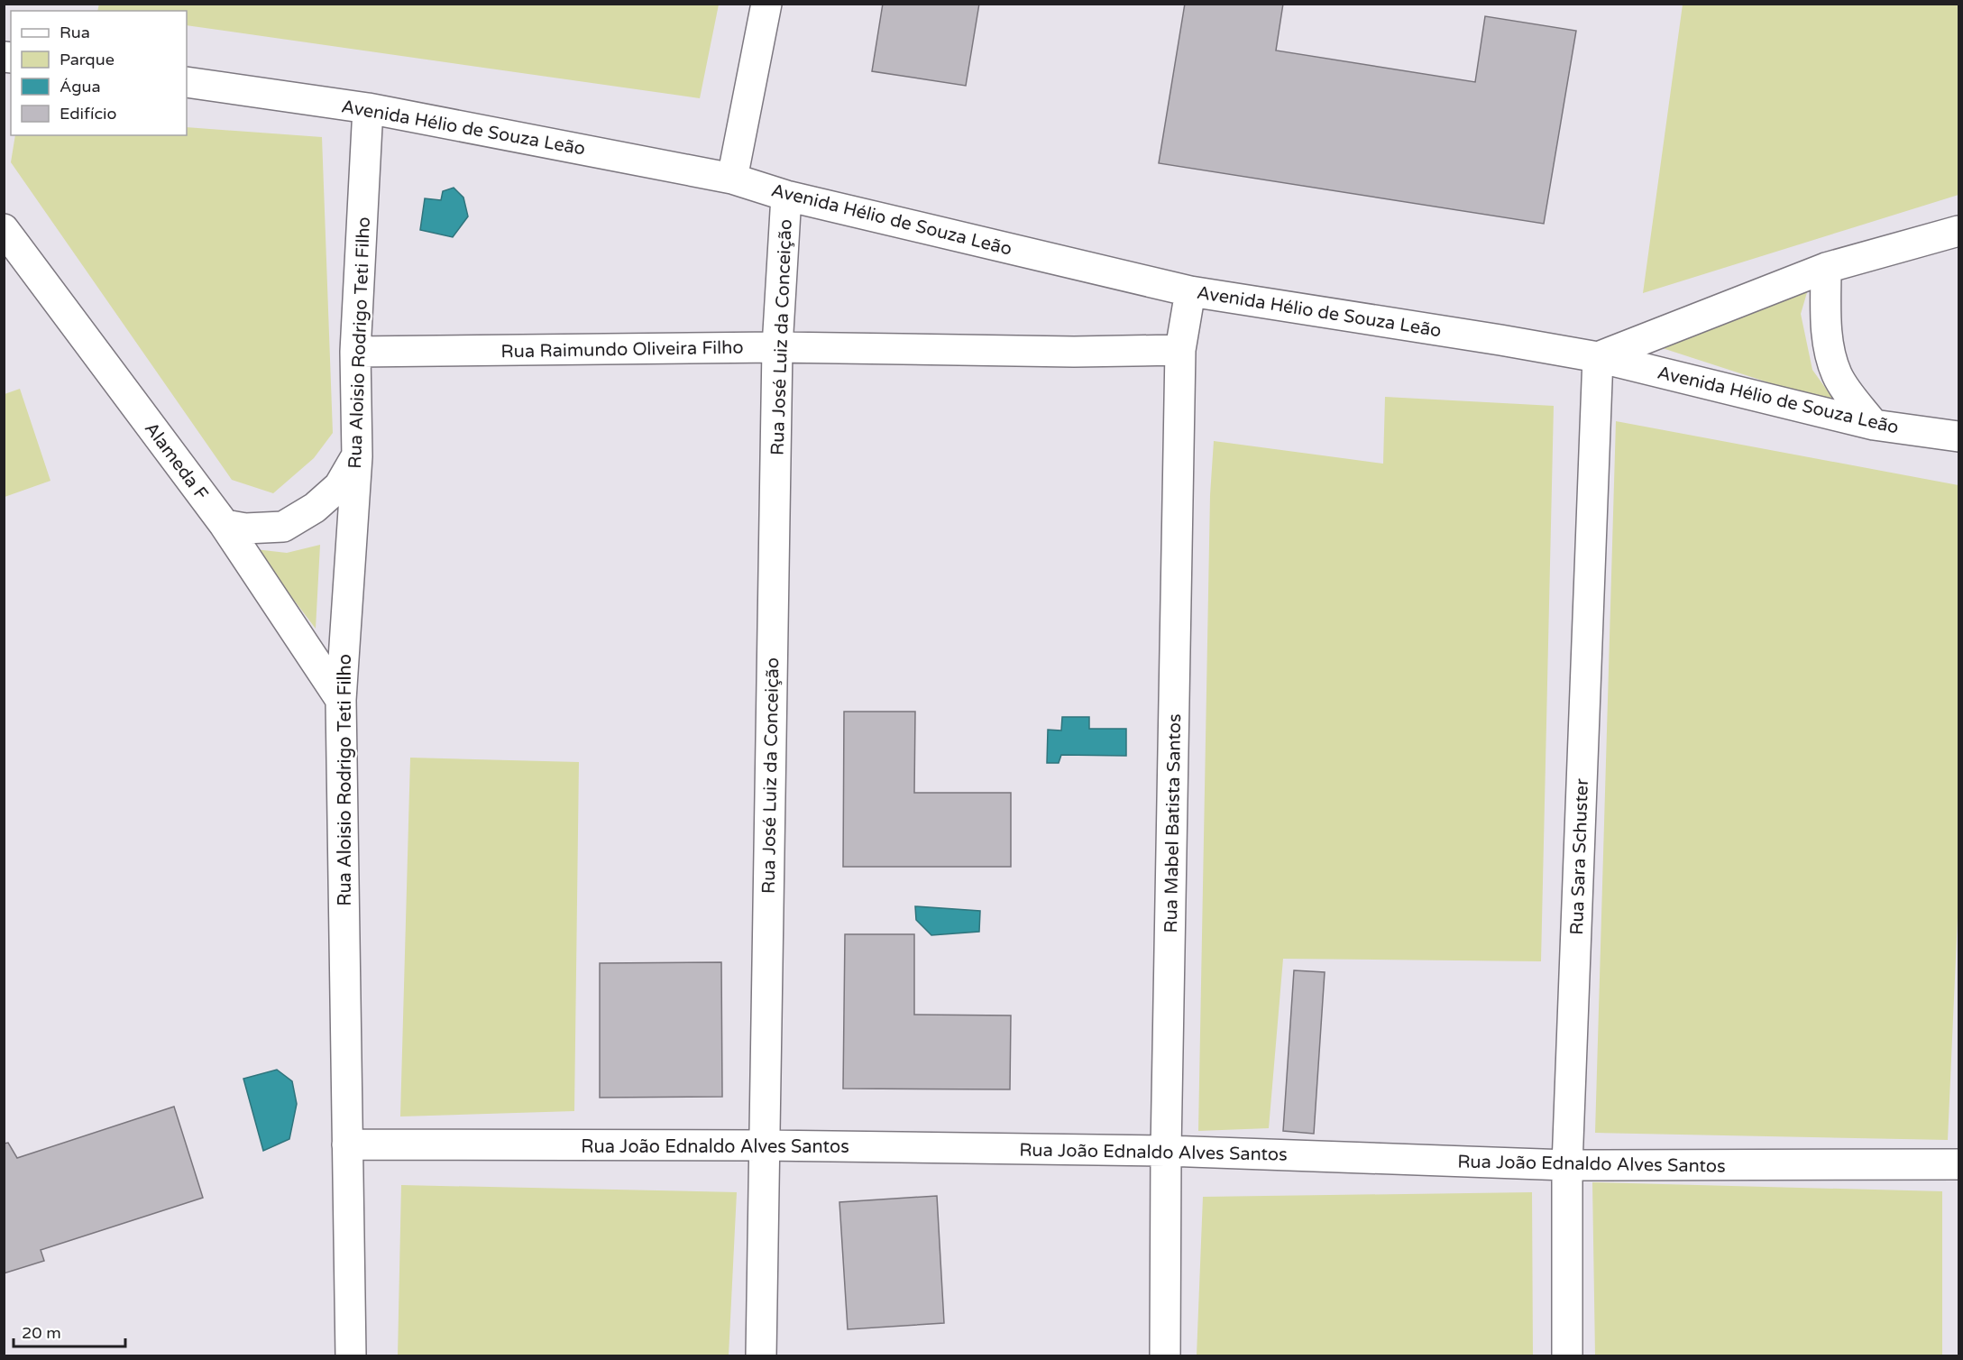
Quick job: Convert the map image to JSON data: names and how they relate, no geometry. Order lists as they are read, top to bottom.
{
  "streets": {
    "street": [
      "Avenida Hélio de Souza Leão",
      "Rua José Luiz da Conceição",
      "Rua Aloisio Rodrigo Teti Filho",
      "Rua Raimundo Oliveira Filho",
      "Alameda F",
      "Rua Mabel Batista Santos",
      "Rua Sara Schuster",
      "Rua João Ednaldo Alves Santos"
    ]
  },
  "crossings": [
    ["Avenida Hélio de Souza Leão", "Rua José Luiz da Conceição"],
    ["Avenida Hélio de Souza Leão", "Rua Aloisio Rodrigo Teti Filho"],
    ["Avenida Hélio de Souza Leão", "Rua Mabel Batista Santos"],
    ["Avenida Hélio de Souza Leão", "Rua Sara Schuster"],
    ["Rua José Luiz da Conceição", "Rua Raimundo Oliveira Filho"],
    ["Rua José Luiz da Conceição", "Rua João Ednaldo Alves Santos"],
    ["Rua Aloisio Rodrigo Teti Filho", "Rua Raimundo Oliveira Filho"],
    ["Rua Aloisio Rodrigo Teti Filho", "Alameda F"],
    ["Rua Aloisio Rodrigo Teti Filho", "Rua João Ednaldo Alves Santos"],
    ["Rua Raimundo Oliveira Filho", "Rua Mabel Batista Santos"],
    ["Rua Mabel Batista Santos", "Rua João Ednaldo Alves Santos"],
    ["Rua Sara Schuster", "Rua João Ednaldo Alves Santos"]
  ],
  "legend": [
    "Rua",
    "Parque",
    "Água",
    "Edifício"
  ],
  "scale_bar": "20 m"
}
